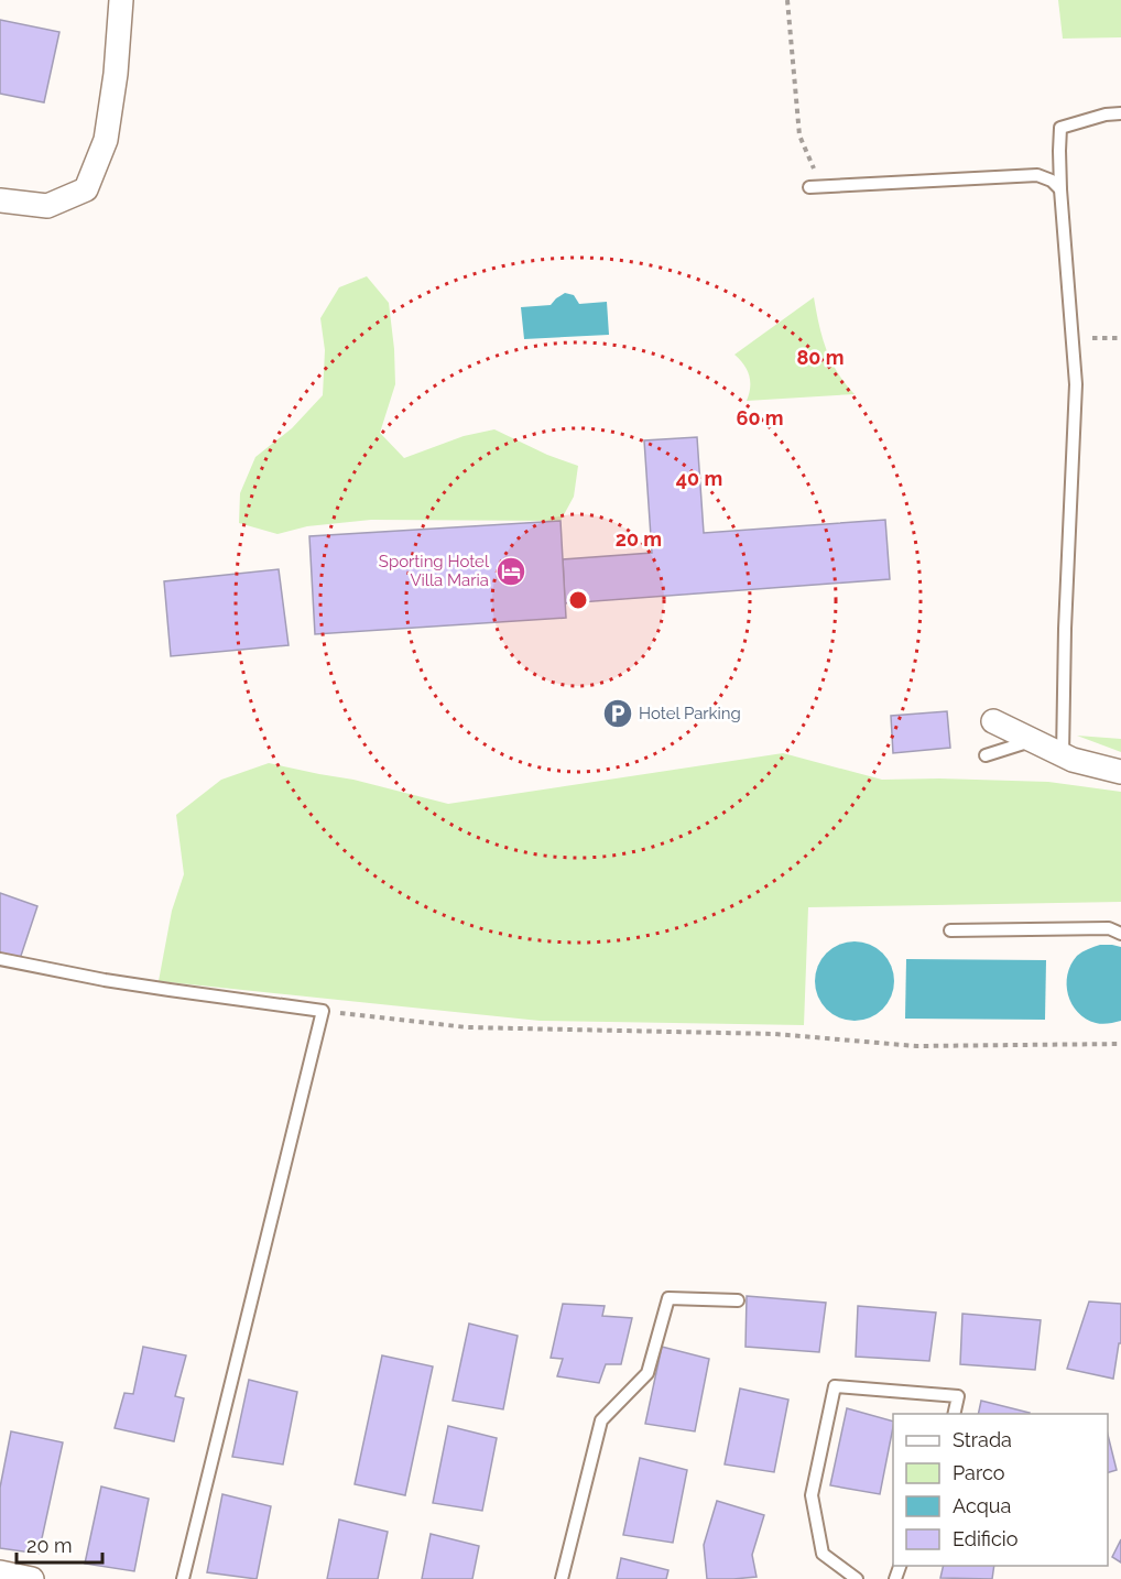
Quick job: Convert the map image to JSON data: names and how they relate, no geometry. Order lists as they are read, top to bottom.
{
  "places": {
    "hotel": ["Sporting Hotel Villa Maria"],
    "parking": ["Hotel Parking"]
  },
  "legend": [
    "Strada",
    "Parco",
    "Acqua",
    "Edificio"
  ],
  "scale_bar": "20 m",
  "rings": [
    "80 m",
    "60 m",
    "40 m",
    "20 m"
  ]
}
